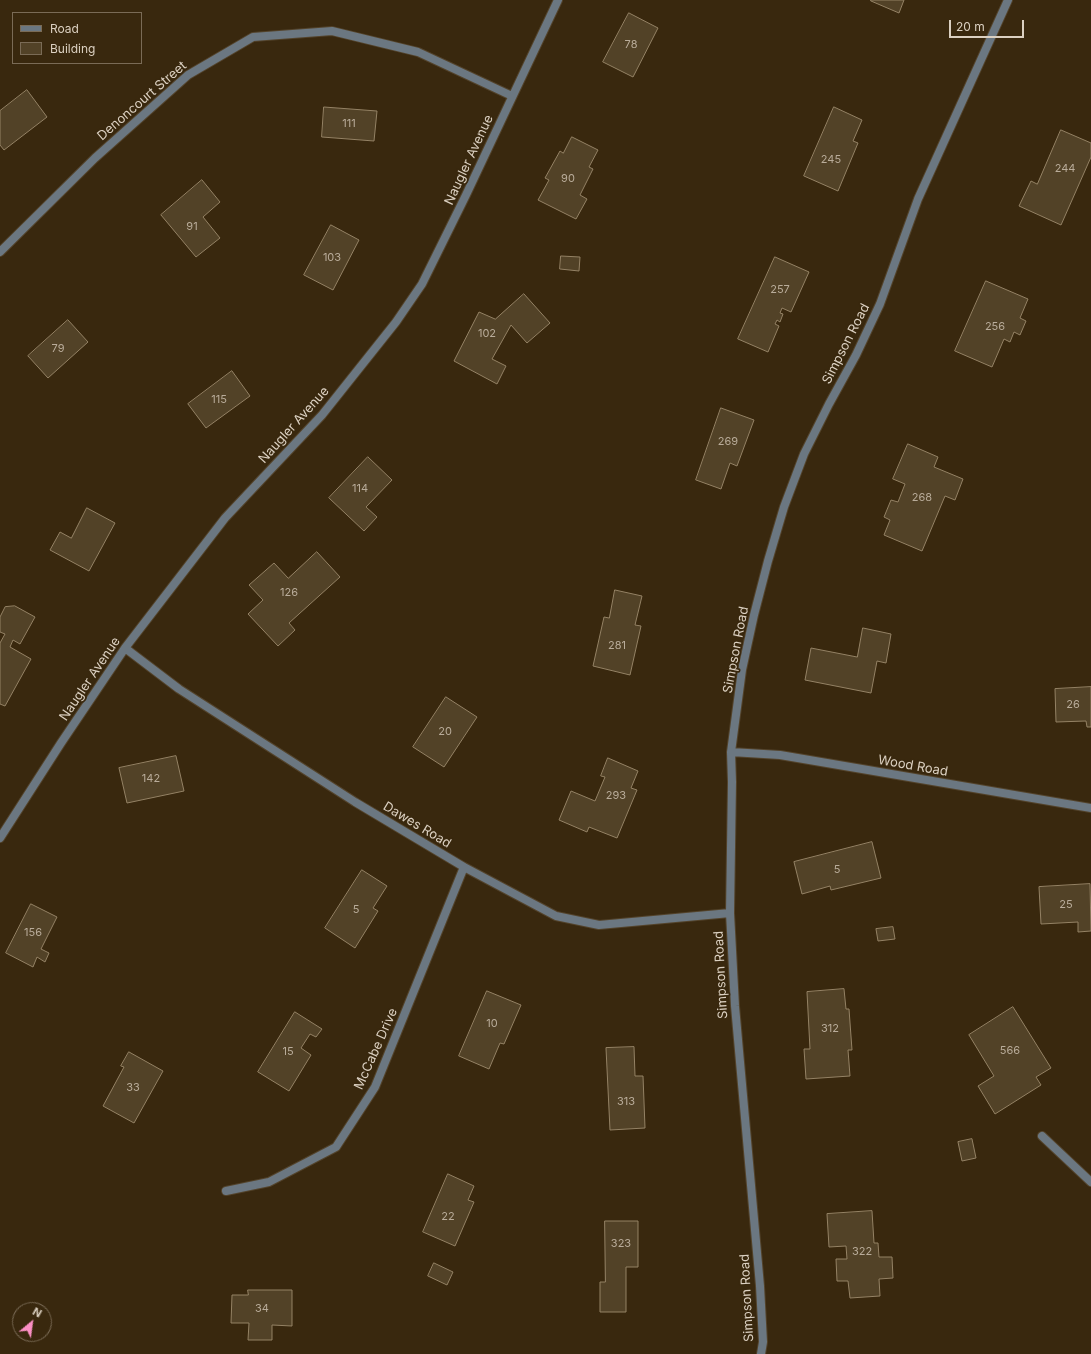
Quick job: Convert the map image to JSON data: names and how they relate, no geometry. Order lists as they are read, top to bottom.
{
  "streets": {
    "street": [
      "Denoncourt Street",
      "Naugler Avenue",
      "Simpson Road",
      "Wood Road",
      "Dawes Road",
      "McCabe Drive"
    ]
  },
  "crossings": [
    ["Denoncourt Street", "Naugler Avenue"],
    ["Naugler Avenue", "Dawes Road"],
    ["Simpson Road", "Wood Road"],
    ["Simpson Road", "Dawes Road"],
    ["Dawes Road", "McCabe Drive"]
  ],
  "house_numbers": [
    "78",
    "111",
    "245",
    "244",
    "90",
    "91",
    "103",
    "257",
    "256",
    "102",
    "79",
    "115",
    "269",
    "114",
    "268",
    "126",
    "281",
    "26",
    "20",
    "142",
    "293",
    "5",
    "25",
    "5",
    "156",
    "10",
    "312",
    "566",
    "15",
    "33",
    "313",
    "22",
    "323",
    "322",
    "34"
  ],
  "legend": ["Road", "Building"],
  "scale_bar": "20 m",
  "north": "top right"
}
